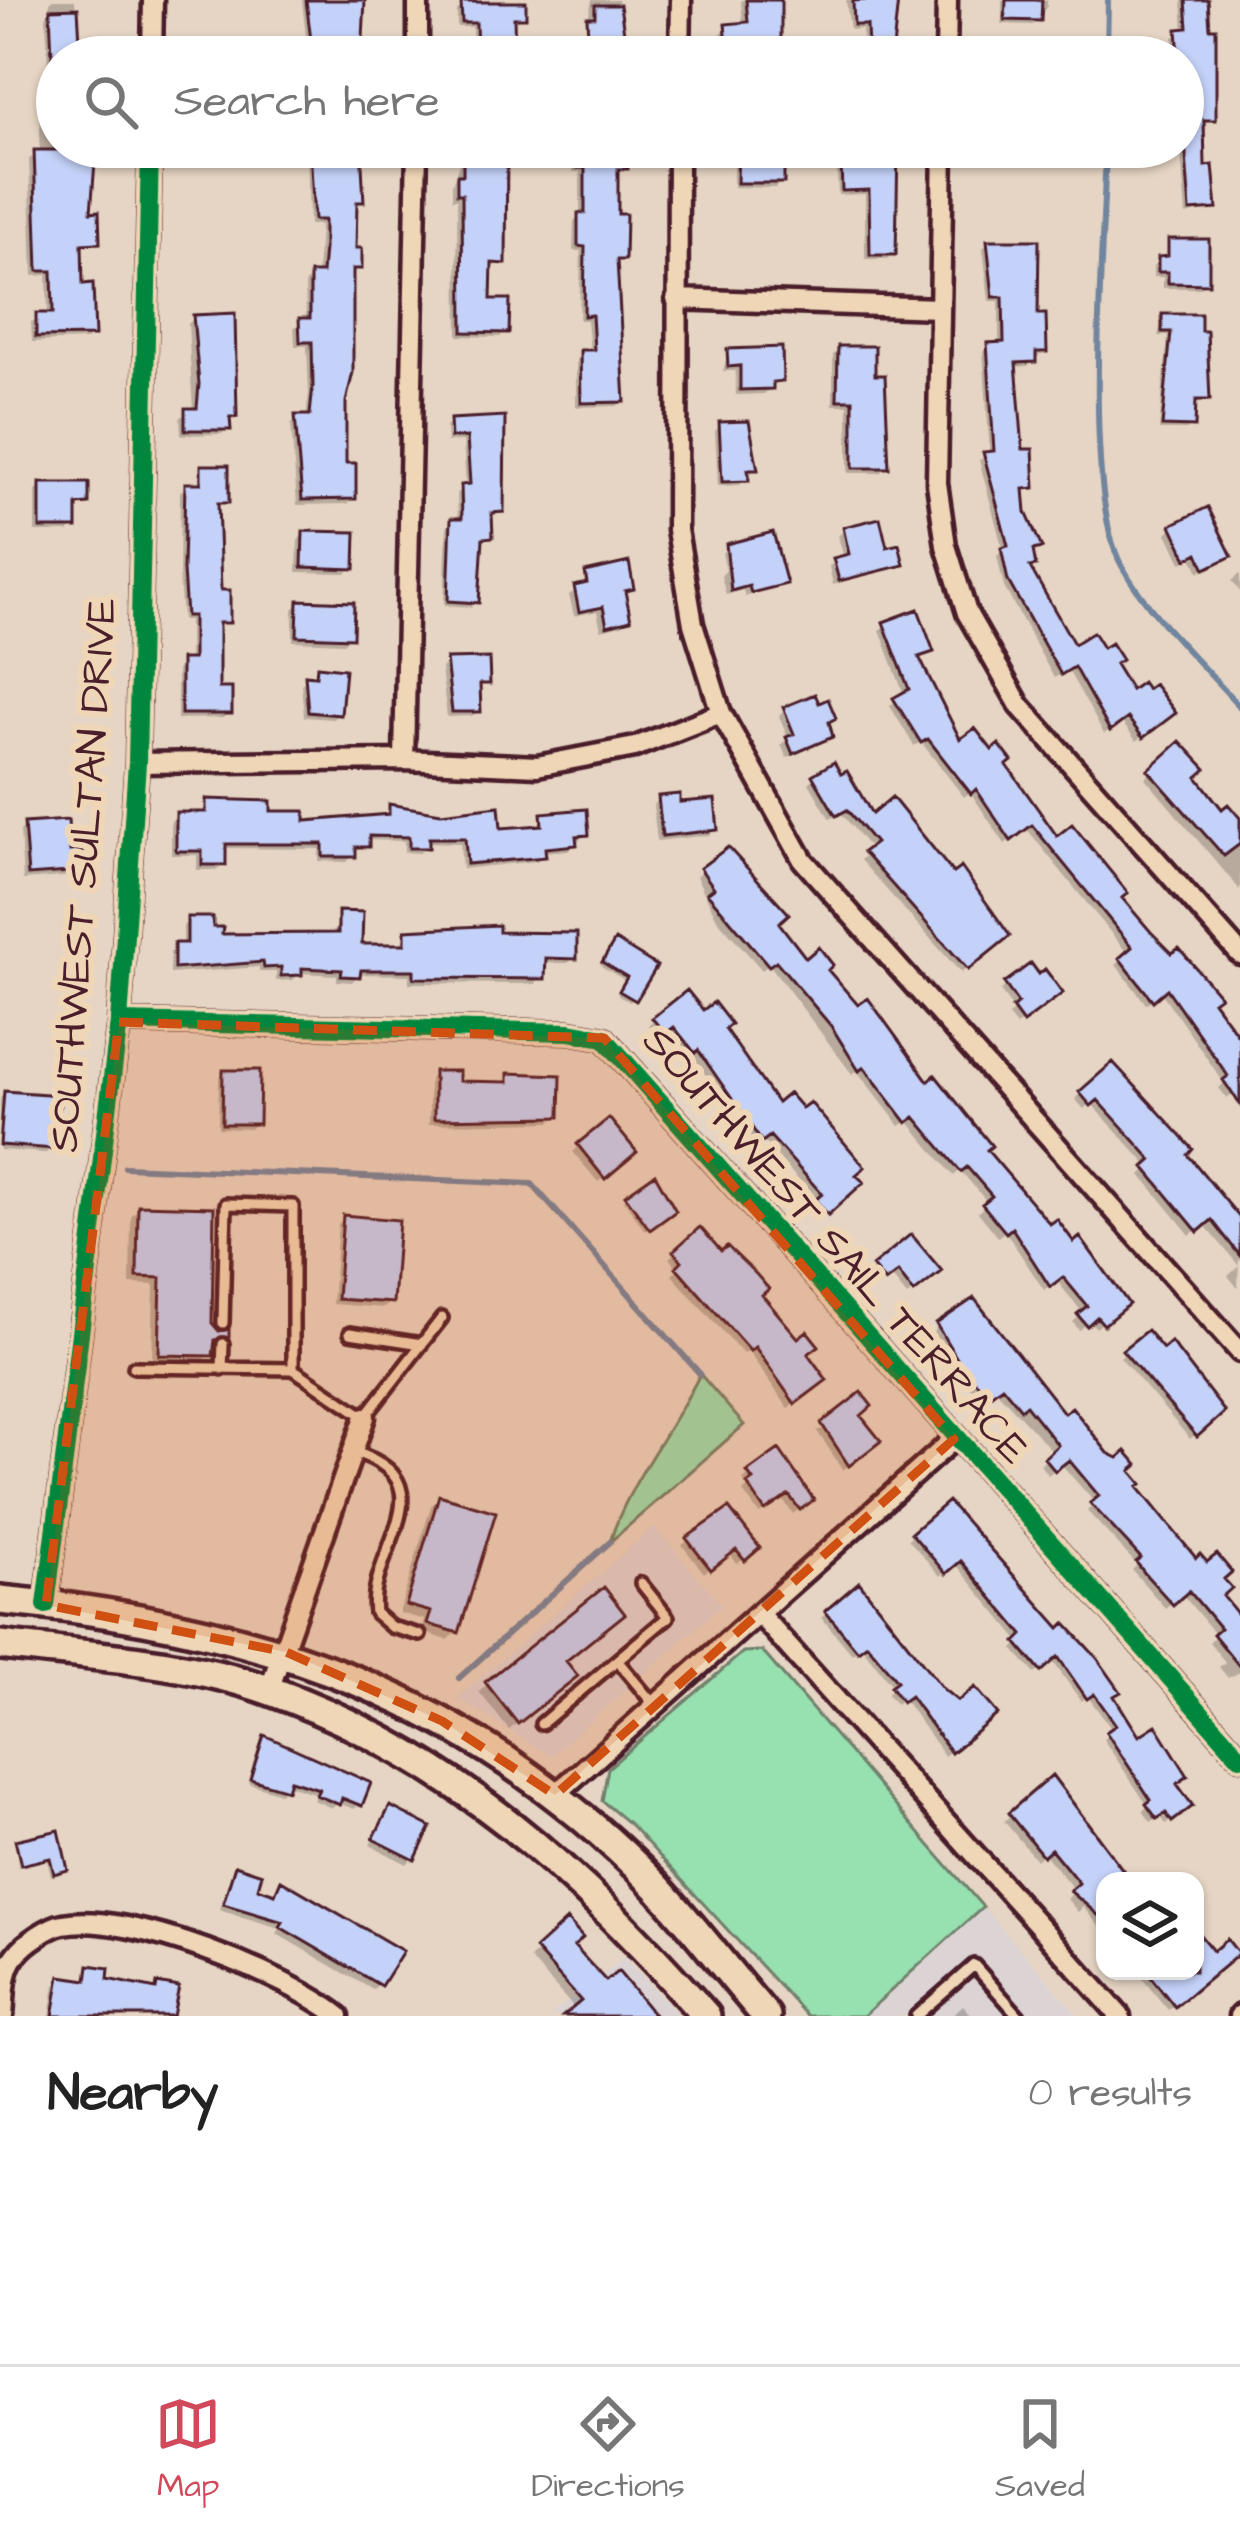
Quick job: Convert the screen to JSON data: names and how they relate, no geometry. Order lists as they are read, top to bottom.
{
  "streets": {
    "street": ["SOUTHWEST SULTAN DRIVE", "SOUTHWEST SAIL TERRACE"]
  },
  "crossings": [
    ["SOUTHWEST SULTAN DRIVE", "SOUTHWEST SAIL TERRACE"]
  ],
  "page": {
    "search": "Search here",
    "heading": ["Nearby", "0 results"],
    "nav": ["Map", "Directions", "Saved"]
  }
}
